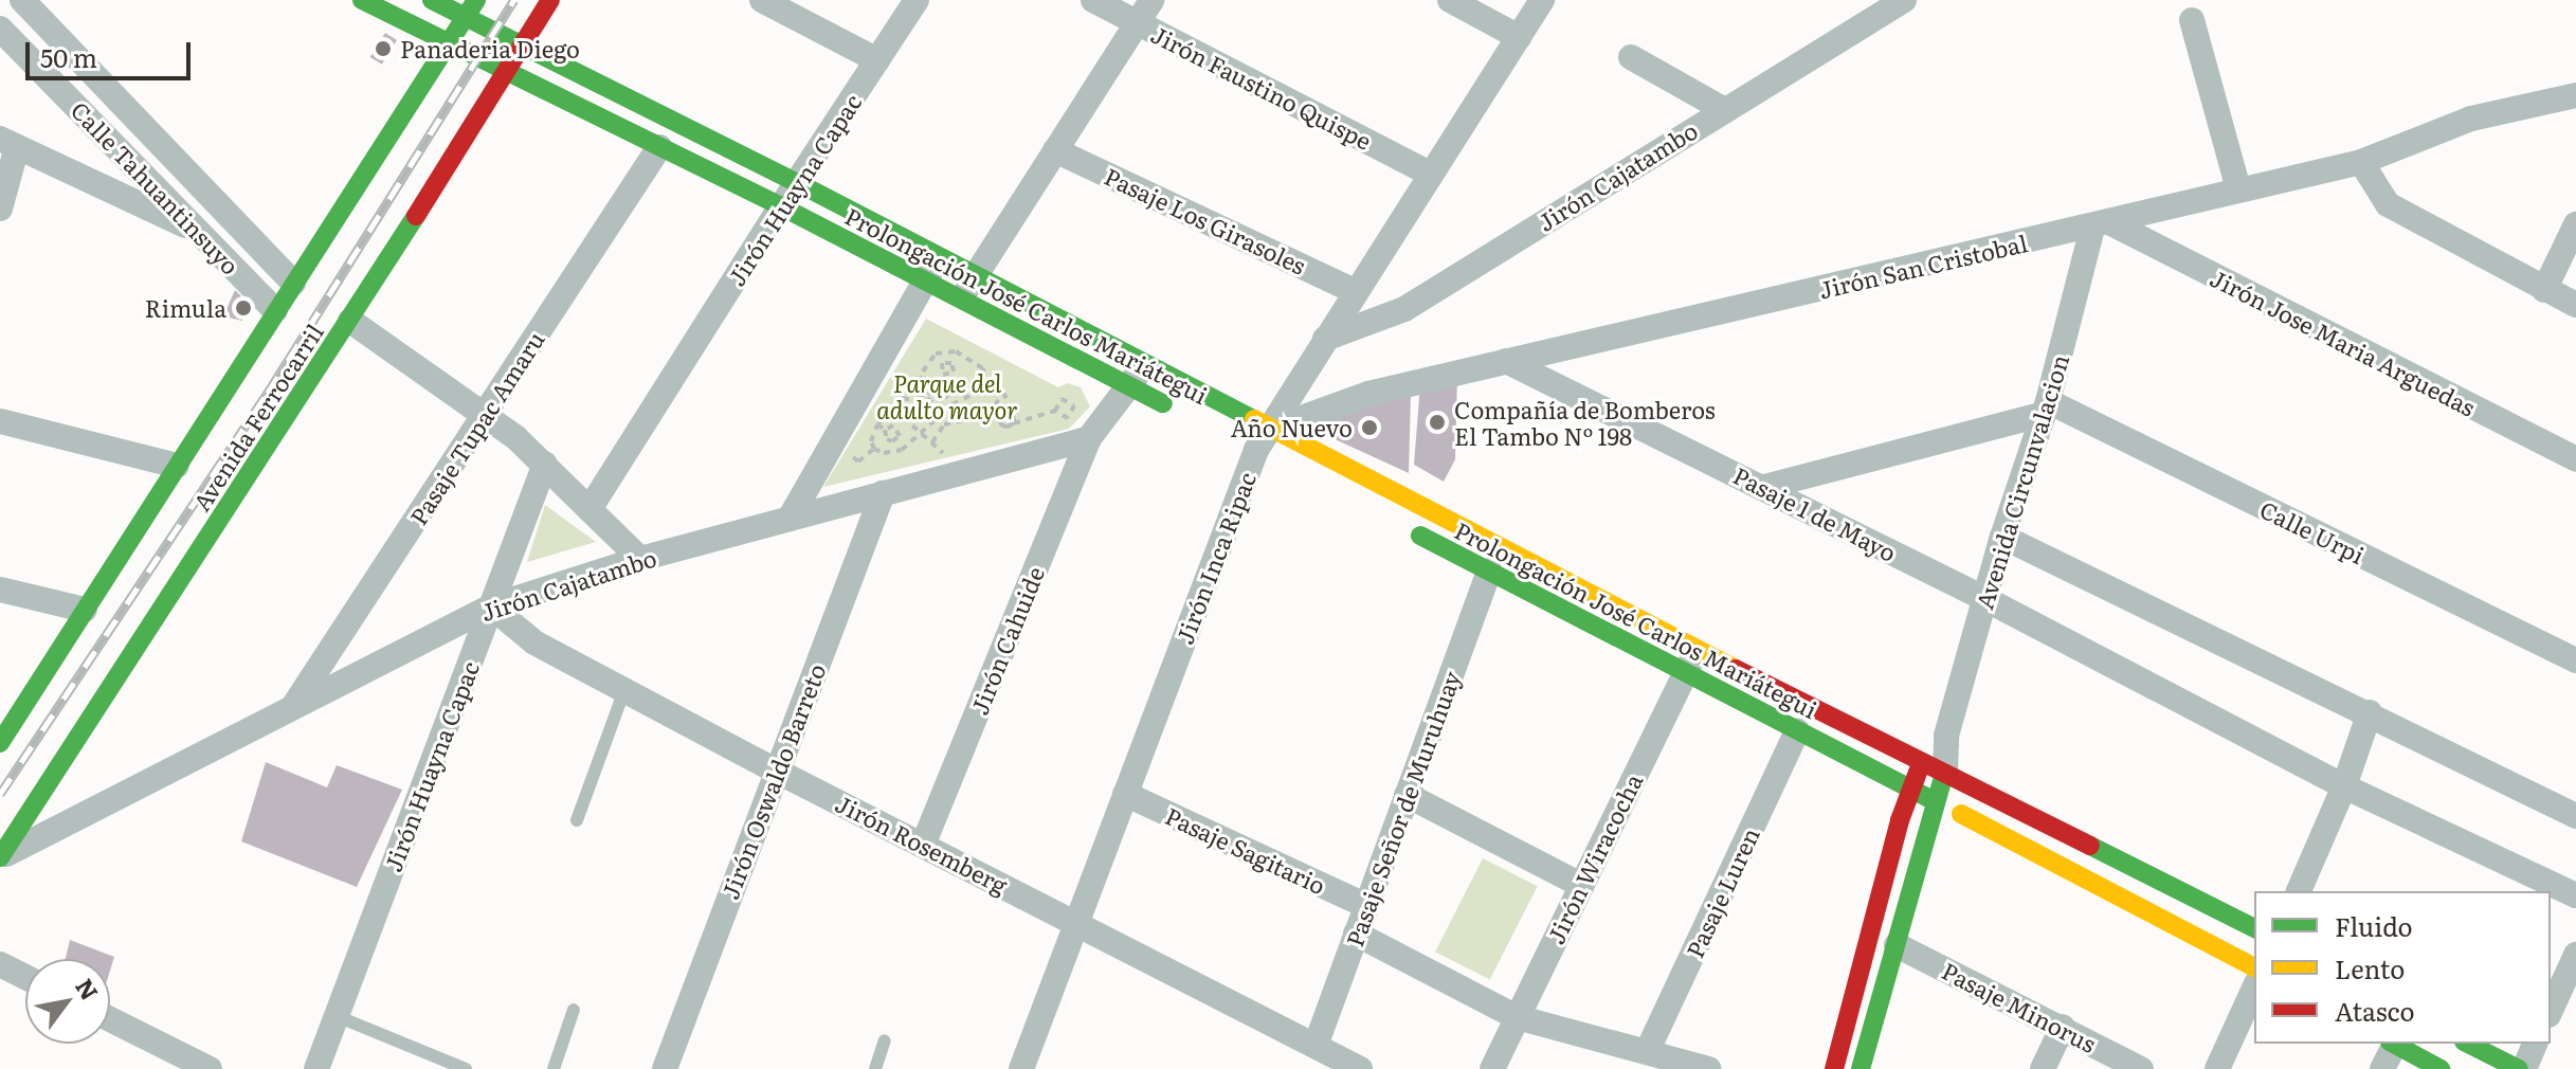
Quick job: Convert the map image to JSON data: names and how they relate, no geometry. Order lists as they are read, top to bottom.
{
  "streets": {
    "main road": ["Prolongación José Carlos Mariátegui", "Avenida Ferrocarril", "Avenida Circunvalacion"],
    "street": [
      "Jirón Faustino Quispe",
      "Jirón Cajatambo",
      "Calle Tahuantinsuyo",
      "Jirón Huayna Capac",
      "Pasaje Los Girasoles",
      "Jirón San Cristobal",
      "Jirón Jose Maria Arguedas",
      "Pasaje Tupac Amaru",
      "Pasaje 1 de Mayo",
      "Calle Urpi",
      "Jirón Inca Ripac",
      "Jirón Cahuide",
      "Jirón Oswaldo Barreto",
      "Pasaje Señor de Muruhuay",
      "Jirón Rosemberg",
      "Pasaje Sagitario",
      "Jirón Wiracocha",
      "Pasaje Luren",
      "Pasaje Minorus"
    ]
  },
  "crossings": [
    ["Jirón Faustino Quispe", "Jirón Inca Ripac"],
    ["Jirón Cajatambo", "Jirón Huayna Capac"],
    ["Jirón Cajatambo", "Avenida Ferrocarril"],
    ["Jirón Cajatambo", "Pasaje Tupac Amaru"],
    ["Jirón Cajatambo", "Jirón Inca Ripac"],
    ["Jirón Cajatambo", "Jirón Cahuide"],
    ["Jirón Cajatambo", "Jirón Oswaldo Barreto"],
    ["Jirón Cajatambo", "Jirón Rosemberg"],
    ["Calle Tahuantinsuyo", "Avenida Ferrocarril"],
    ["Jirón Huayna Capac", "Prolongación José Carlos Mariátegui"],
    ["Jirón Huayna Capac", "Jirón Rosemberg"],
    ["Pasaje Los Girasoles", "Jirón Inca Ripac"],
    ["Jirón San Cristobal", "Prolongación José Carlos Mariátegui"],
    ["Jirón San Cristobal", "Jirón Jose Maria Arguedas"],
    ["Jirón San Cristobal", "Avenida Circunvalacion"],
    ["Jirón San Cristobal", "Pasaje 1 de Mayo"],
    ["Jirón San Cristobal", "Jirón Inca Ripac"],
    ["Prolongación José Carlos Mariátegui", "Avenida Ferrocarril"],
    ["Prolongación José Carlos Mariátegui", "Pasaje Tupac Amaru"],
    ["Prolongación José Carlos Mariátegui", "Avenida Circunvalacion"],
    ["Prolongación José Carlos Mariátegui", "Jirón Inca Ripac"],
    ["Prolongación José Carlos Mariátegui", "Pasaje Señor de Muruhuay"],
    ["Prolongación José Carlos Mariátegui", "Jirón Wiracocha"],
    ["Prolongación José Carlos Mariátegui", "Pasaje Luren"],
    ["Jirón Jose Maria Arguedas", "Avenida Circunvalacion"],
    ["Avenida Circunvalacion", "Pasaje 1 de Mayo"],
    ["Avenida Circunvalacion", "Calle Urpi"],
    ["Avenida Circunvalacion", "Pasaje Minorus"],
    ["Jirón Inca Ripac", "Jirón Rosemberg"],
    ["Jirón Inca Ripac", "Pasaje Sagitario"],
    ["Jirón Cahuide", "Jirón Rosemberg"],
    ["Jirón Oswaldo Barreto", "Jirón Rosemberg"],
    ["Pasaje Señor de Muruhuay", "Jirón Rosemberg"],
    ["Pasaje Señor de Muruhuay", "Pasaje Sagitario"]
  ],
  "parks": ["Parque del adulto mayor"],
  "places": [
    "Panaderia Diego",
    "Rimula",
    "Compañía de Bomberos El Tambo Nº 198",
    "Año Nuevo"
  ],
  "legend": ["Fluido", "Lento", "Atasco"],
  "scale_bar": "50 m",
  "north": "top right"
}
